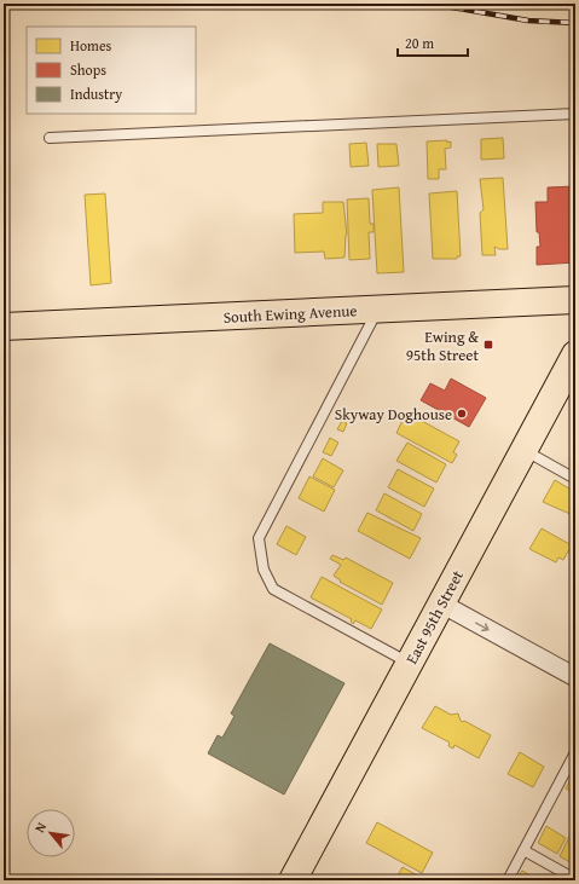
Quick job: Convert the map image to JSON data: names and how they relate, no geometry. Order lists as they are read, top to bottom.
{
  "streets": {
    "main road": ["South Ewing Avenue", "East 95th Street"]
  },
  "places": {
    "transit": ["Ewing & 95th Street"],
    "other": ["Skyway Doghouse"]
  },
  "legend": ["Homes", "Shops", "Industry"],
  "scale_bar": "20 m",
  "north": "top left"
}
